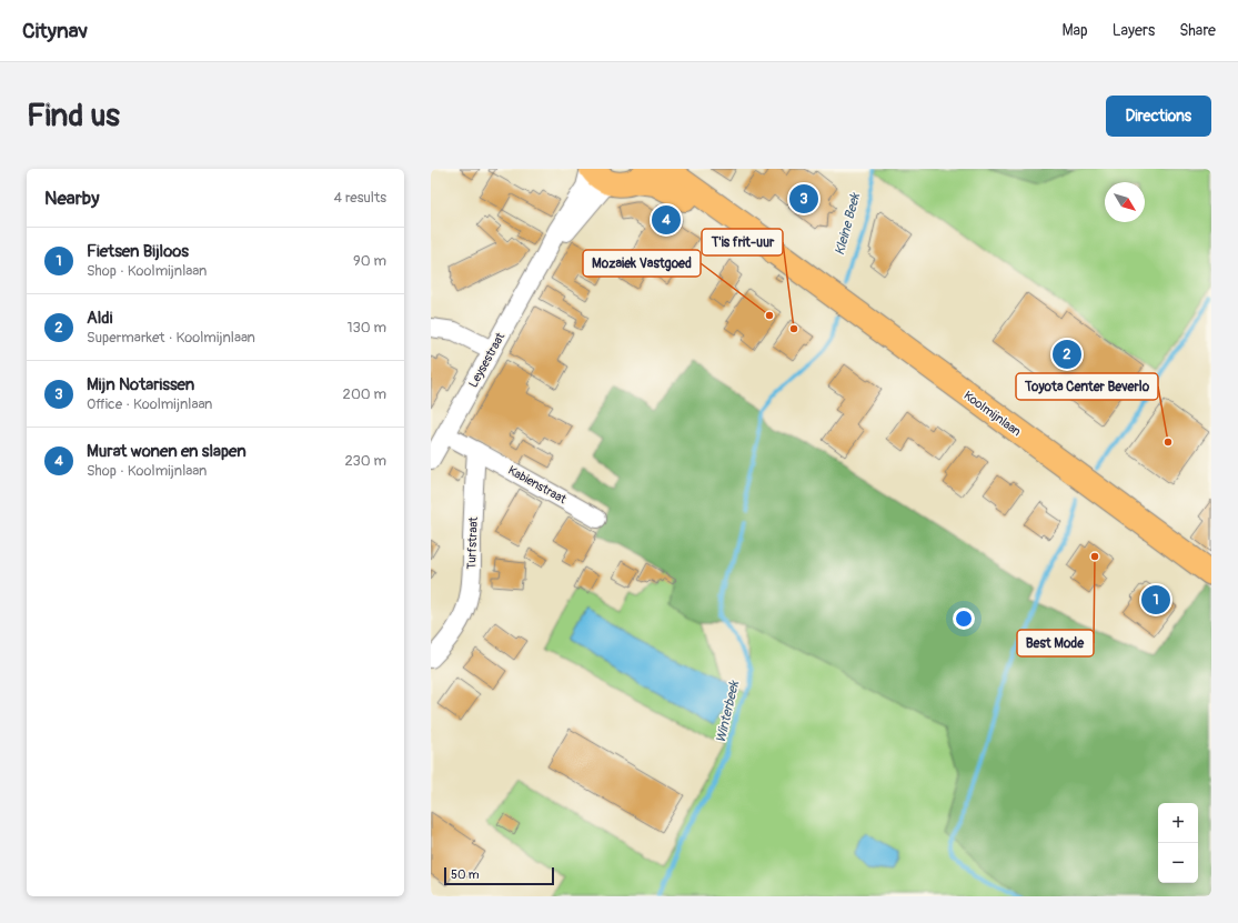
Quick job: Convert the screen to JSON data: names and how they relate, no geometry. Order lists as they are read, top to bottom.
{
  "streets": {
    "main road": ["Koolmijnlaan"],
    "street": ["Leysestraat", "Kabienstraat", "Turfstraat"]
  },
  "crossings": [
    ["Leysestraat", "Koolmijnlaan"],
    ["Kabienstraat", "Turfstraat"]
  ],
  "water": ["Kleine Beek", "Winterbeek"],
  "places": [
    "Mozaiek Vastgoed",
    "T'is frit-uur",
    "Toyota Center Beverlo",
    "Best Mode"
  ],
  "scale_bar": "50 m",
  "north": "bottom right",
  "page": {
    "header": "Citynav",
    "nav": ["Map", "Layers", "Share"],
    "buttons": "Directions",
    "title": "Find us",
    "heading": ["Nearby", "4 results"],
    "pins": [
      "3",
      "4",
      "2",
      "1"
    ],
    "list": [
      {
        "mark": "1",
        "name": "Fietsen Bijloos",
        "note": "Shop · Koolmijnlaan",
        "value": "90 m"
      },
      {
        "mark": "2",
        "name": "Aldi",
        "note": "Supermarket · Koolmijnlaan",
        "value": "130 m"
      },
      {
        "mark": "3",
        "name": "Mijn Notarissen",
        "note": "Office · Koolmijnlaan",
        "value": "200 m"
      },
      {
        "mark": "4",
        "name": "Murat wonen en slapen",
        "note": "Shop · Koolmijnlaan",
        "value": "230 m"
      }
    ],
    "map_buttons": ["+", "−"],
    "scale": "50 m"
  }
}
